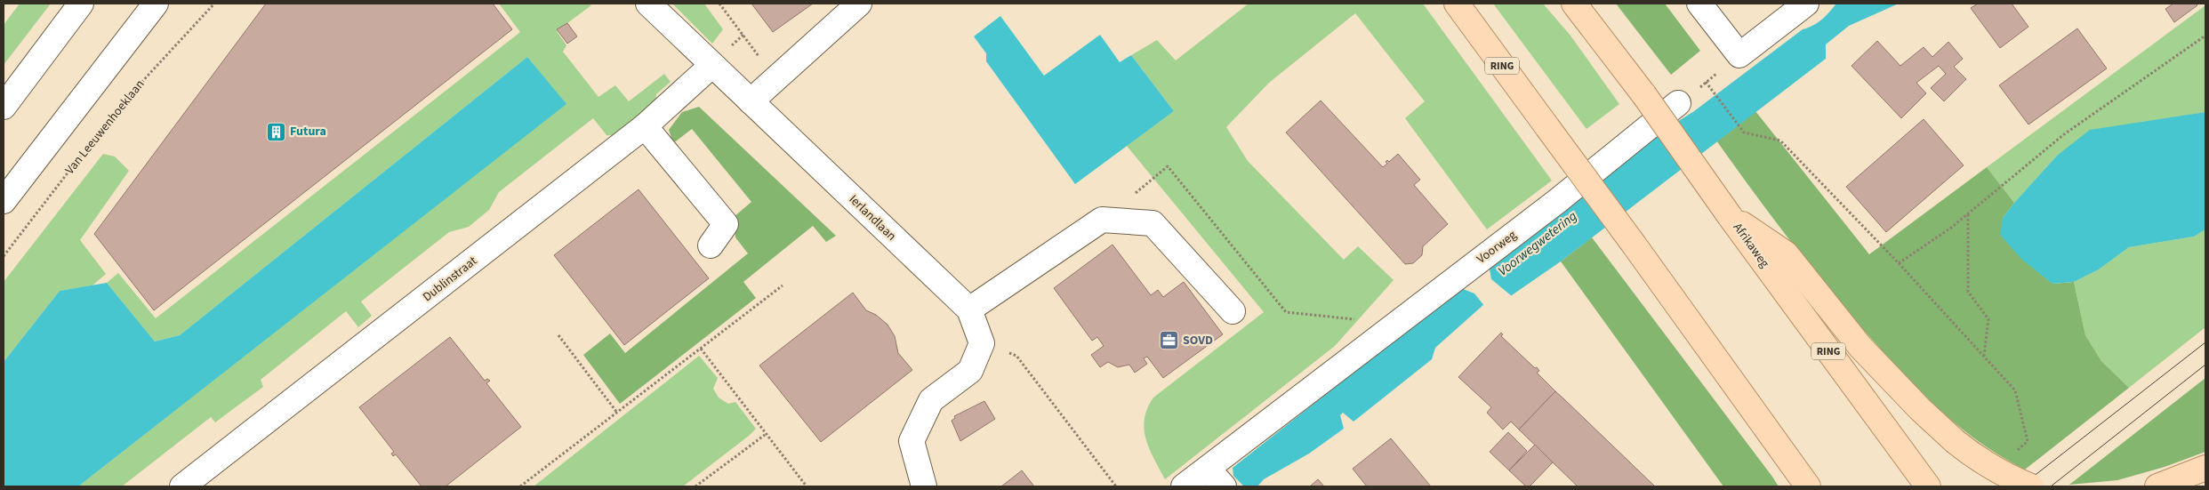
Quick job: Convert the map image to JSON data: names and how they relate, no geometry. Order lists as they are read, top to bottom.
{
  "streets": {
    "main road": ["RING", "Afrikaweg"],
    "street": ["Ierlandlaan", "Voorweg", "Dublinstraat"],
    "path": ["Van Leeuwenhoeklaan"]
  },
  "crossings": [
    ["Ierlandlaan", "Dublinstraat"]
  ],
  "water": ["Voorwegwetering"],
  "places": {
    "building": ["Futura"],
    "office": ["SOVD"]
  }
}
